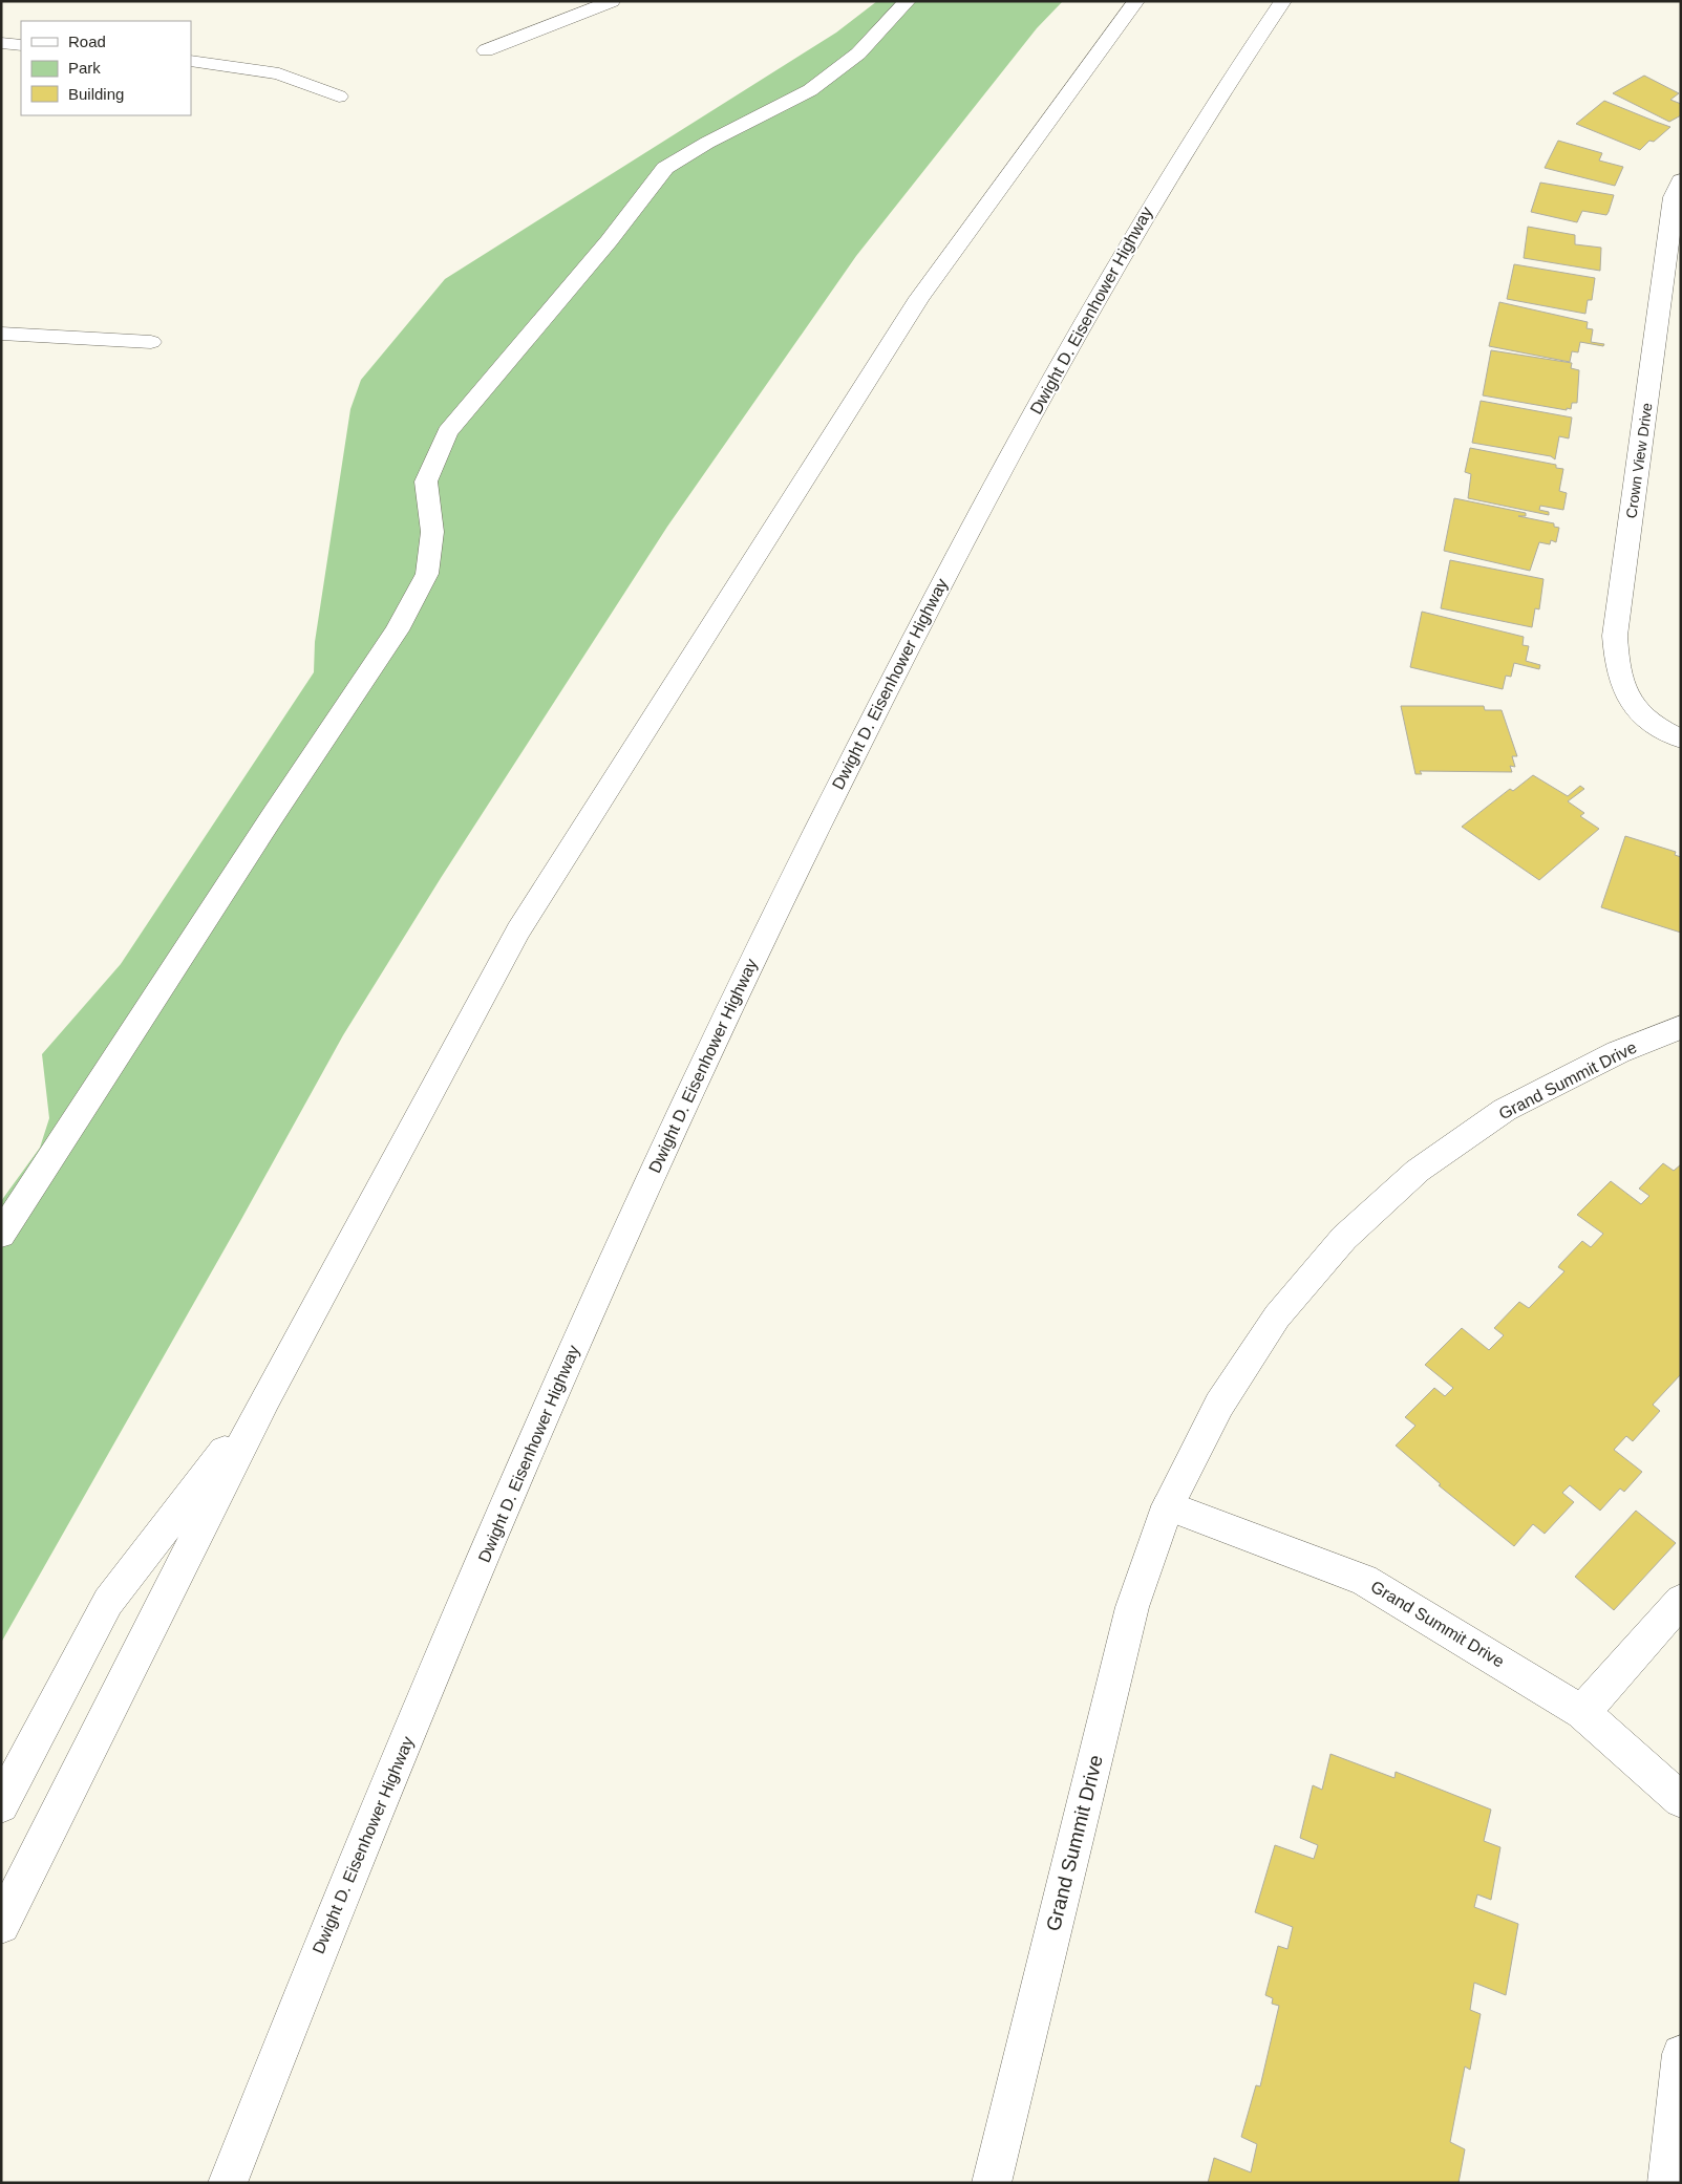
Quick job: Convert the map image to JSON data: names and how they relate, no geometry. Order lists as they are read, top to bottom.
{
  "streets": {
    "main road": ["Dwight D. Eisenhower Highway", "Crown View Drive", "Grand Summit Drive"]
  },
  "legend": ["Road", "Park", "Building"]
}
